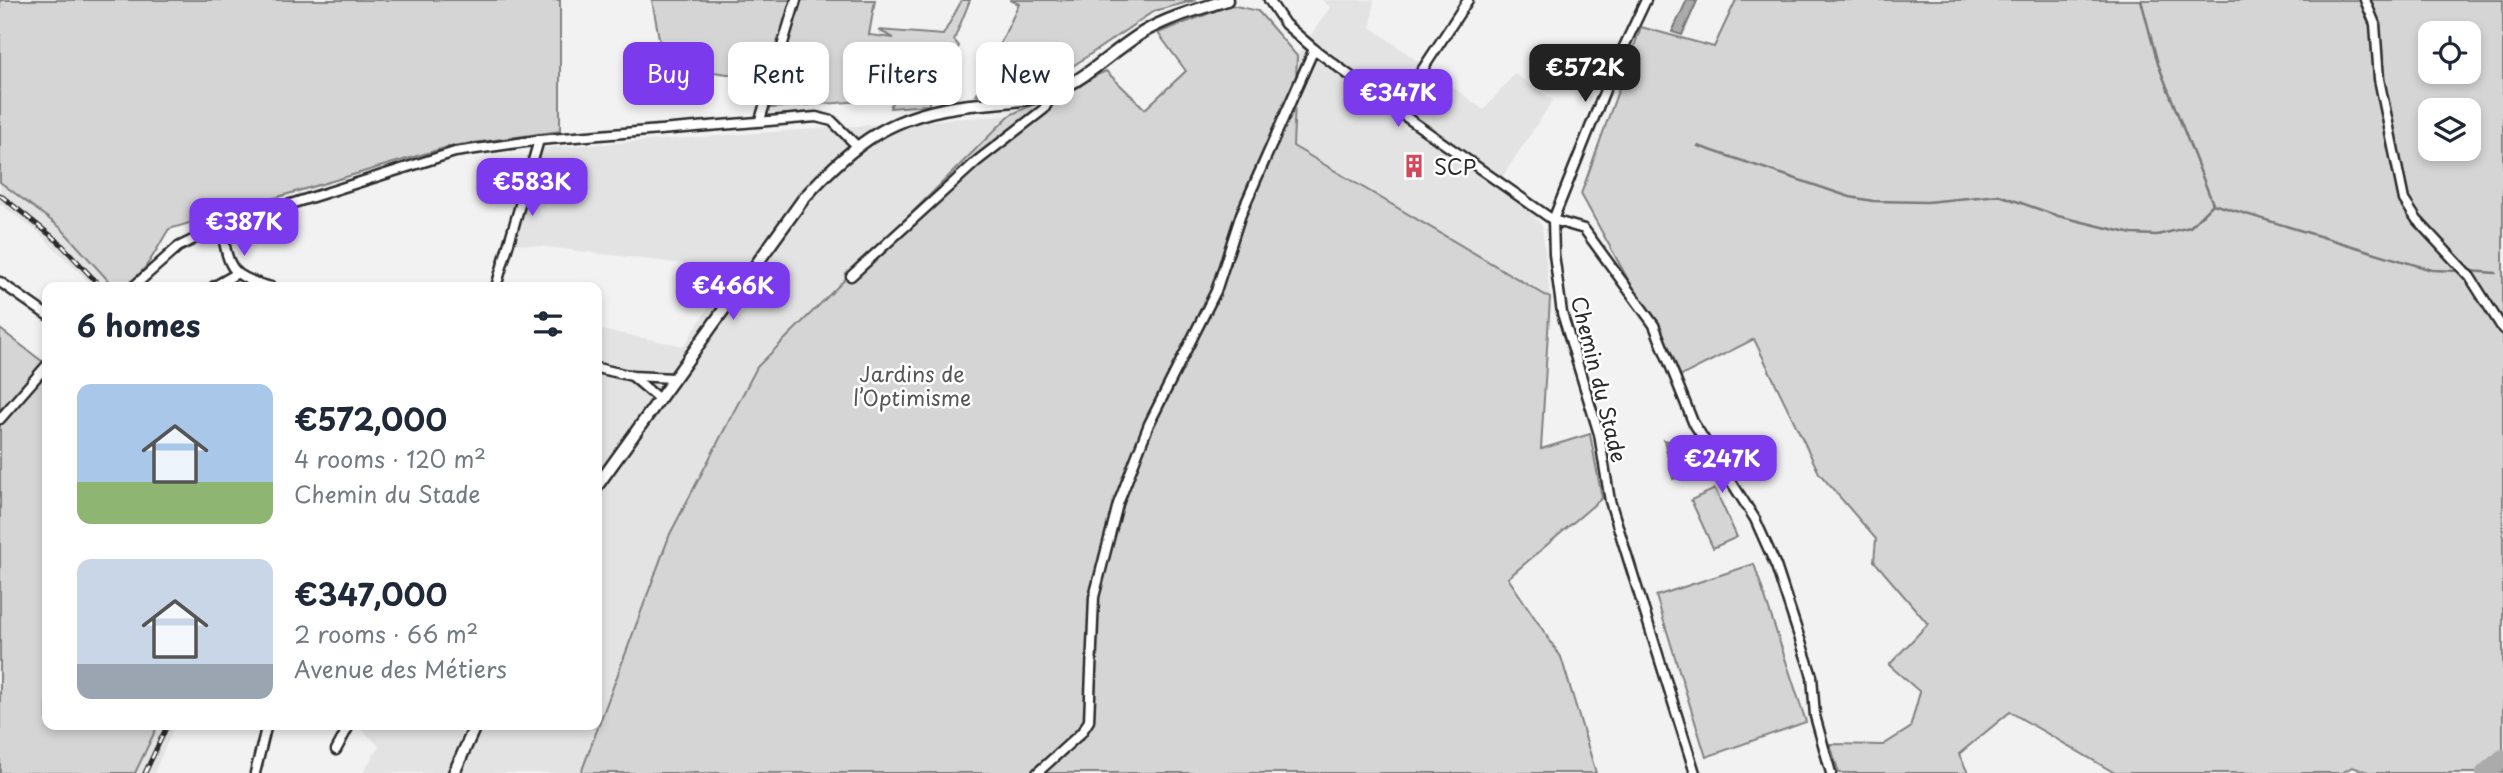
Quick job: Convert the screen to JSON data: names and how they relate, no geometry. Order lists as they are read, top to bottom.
{
  "streets": {
    "street": ["Chemin du Stade"]
  },
  "parks": ["Jardins de l’Optimisme"],
  "places": {
    "building": ["SCP"]
  },
  "page": {
    "chip": [
      "Buy",
      "Rent",
      "Filters",
      "New"
    ],
    "price": [
      "€572K",
      "€347K",
      "€583K",
      "€387K",
      "€466K",
      "€247K"
    ],
    "heading": "6 homes",
    "list": [
      {
        "name": "€572,000",
        "note": "4 rooms · 120 m² · Chemin du Stade"
      },
      {
        "name": "€347,000",
        "note": "2 rooms · 66 m² · Avenue des Métiers"
      }
    ]
  }
}
